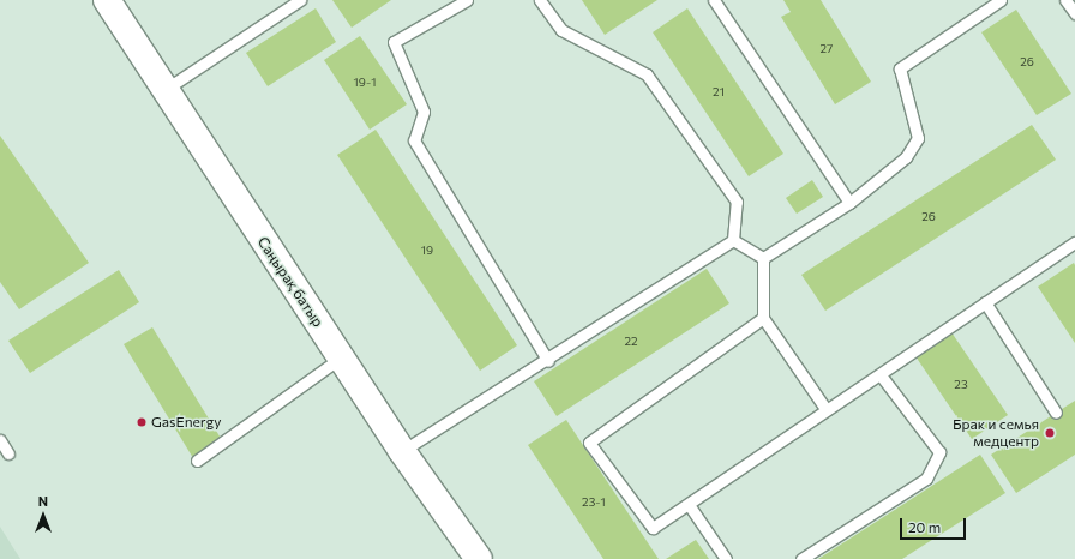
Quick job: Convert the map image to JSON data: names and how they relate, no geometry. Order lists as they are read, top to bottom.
{
  "streets": {
    "street": ["Саңырақ батыр"]
  },
  "places": ["GasEnergy", "Брак и семья медцентр"],
  "house_numbers": [
    "27",
    "26",
    "19-1",
    "21",
    "26",
    "19",
    "22",
    "23",
    "23-1"
  ],
  "scale_bar": "20 m",
  "north": "top"
}
